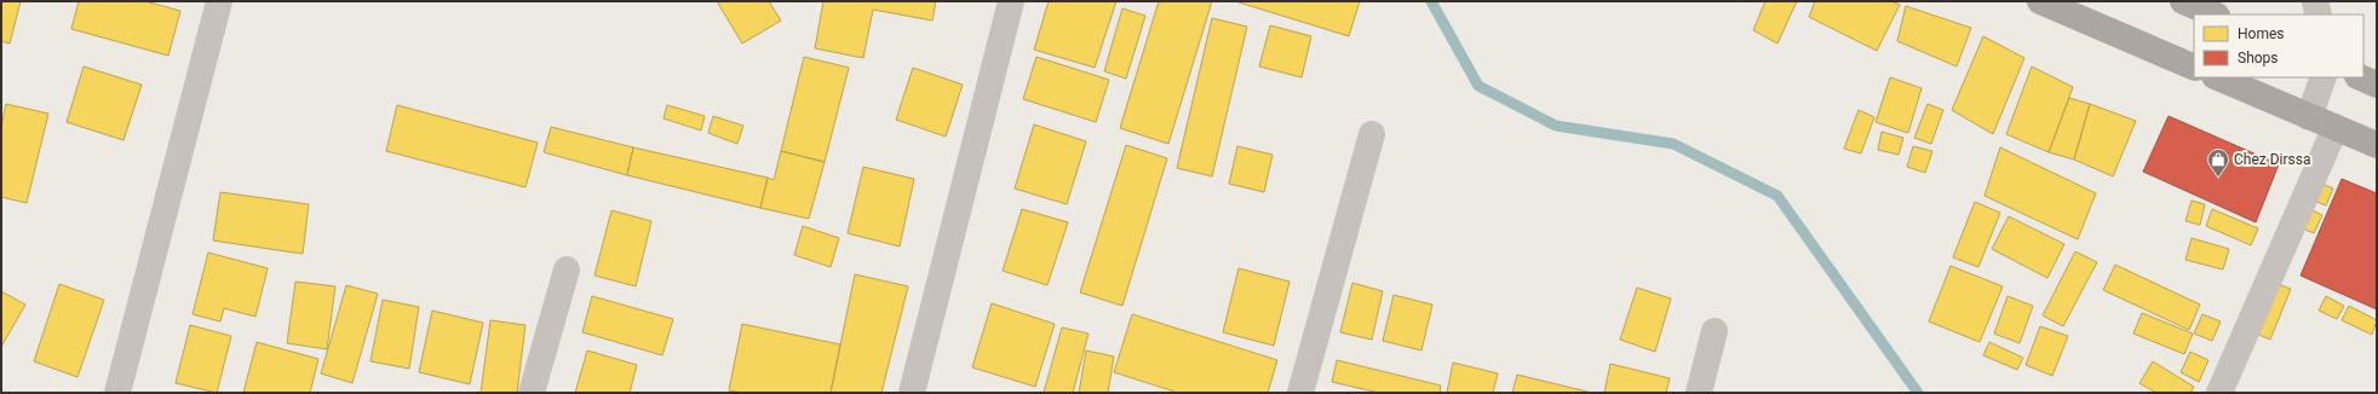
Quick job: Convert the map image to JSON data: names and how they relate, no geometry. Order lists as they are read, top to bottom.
{
  "places": {
    "shop": ["Chez Dirssa"]
  },
  "legend": ["Homes", "Shops"]
}
